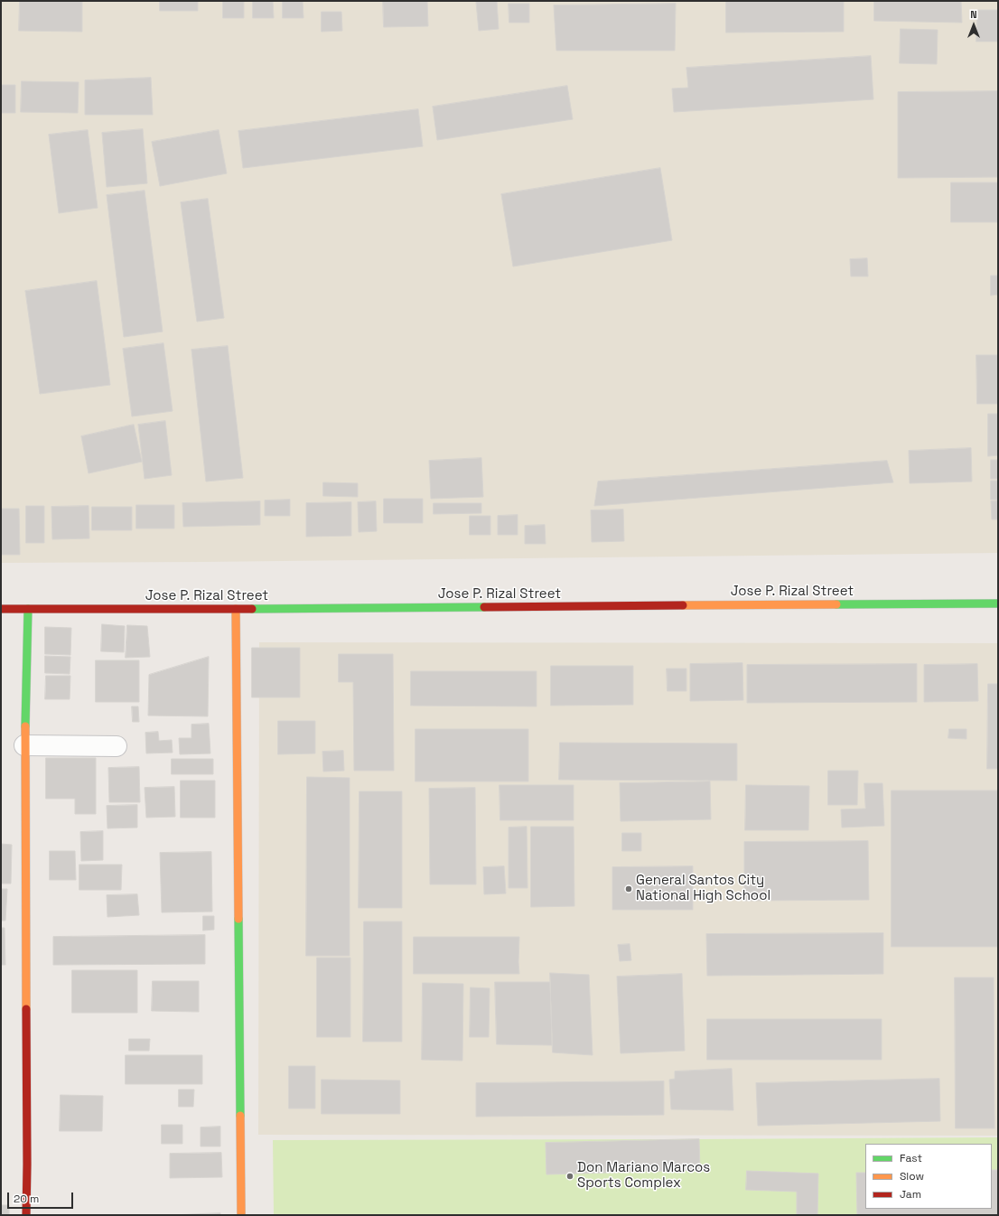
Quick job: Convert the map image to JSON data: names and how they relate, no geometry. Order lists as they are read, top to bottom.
{
  "streets": {
    "street": ["Jose P. Rizal Street"]
  },
  "places": ["General Santos City National High School", "Don Mariano Marcos Sports Complex"],
  "legend": ["Fast", "Slow", "Jam"],
  "scale_bar": "20 m",
  "north": "top"
}
